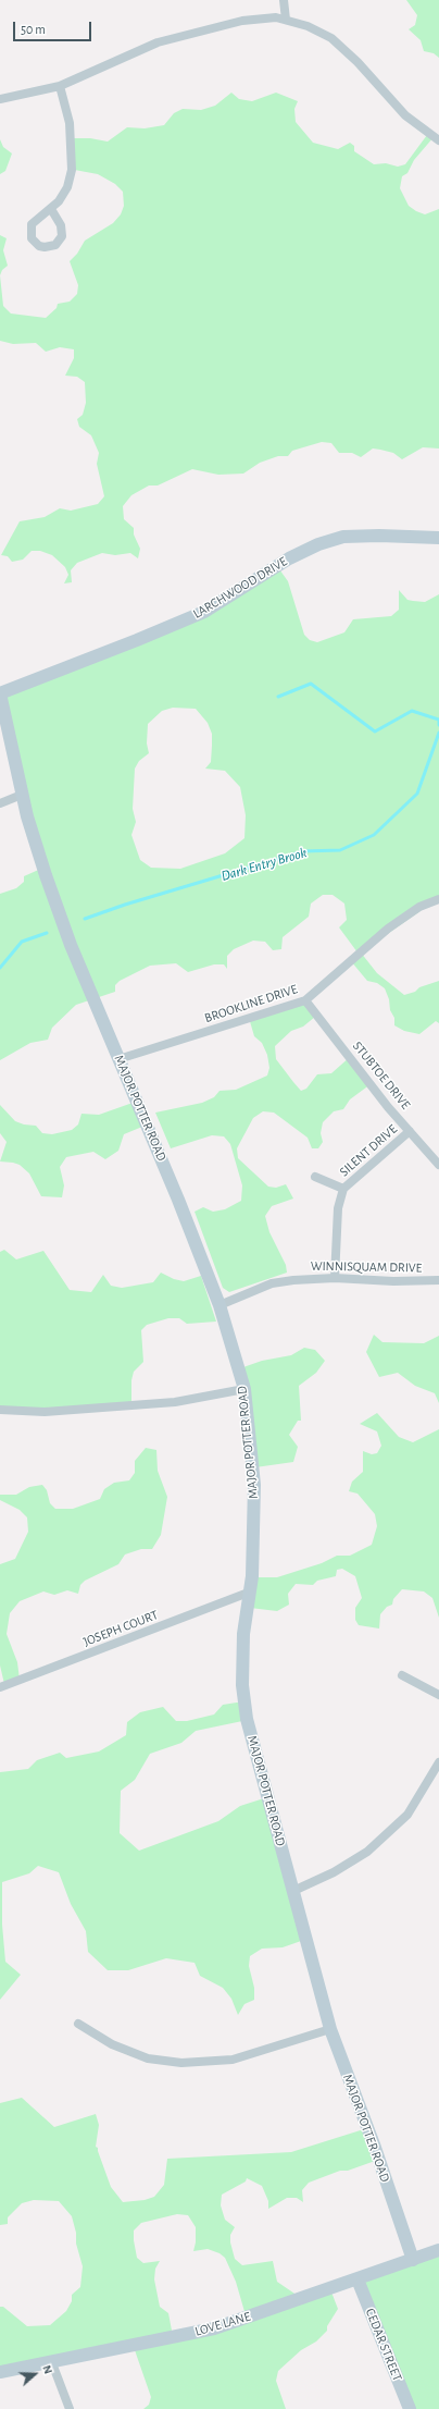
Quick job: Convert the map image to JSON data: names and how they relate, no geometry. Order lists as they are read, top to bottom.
{
  "streets": {
    "street": [
      "LARCHWOOD DRIVE",
      "BROOKLINE DRIVE",
      "STUBTOE DRIVE",
      "MAJOR POTTER ROAD",
      "SILENT DRIVE",
      "WINNISQUAM DRIVE",
      "JOSEPH COURT",
      "LOVE LANE",
      "CEDAR STREET"
    ]
  },
  "crossings": [
    ["LARCHWOOD DRIVE", "MAJOR POTTER ROAD"],
    ["BROOKLINE DRIVE", "STUBTOE DRIVE"],
    ["BROOKLINE DRIVE", "MAJOR POTTER ROAD"],
    ["STUBTOE DRIVE", "SILENT DRIVE"],
    ["MAJOR POTTER ROAD", "WINNISQUAM DRIVE"],
    ["MAJOR POTTER ROAD", "JOSEPH COURT"],
    ["MAJOR POTTER ROAD", "LOVE LANE"],
    ["SILENT DRIVE", "WINNISQUAM DRIVE"],
    ["LOVE LANE", "CEDAR STREET"]
  ],
  "water": ["Dark Entry Brook"],
  "scale_bar": "50 m",
  "north": "right"
}
